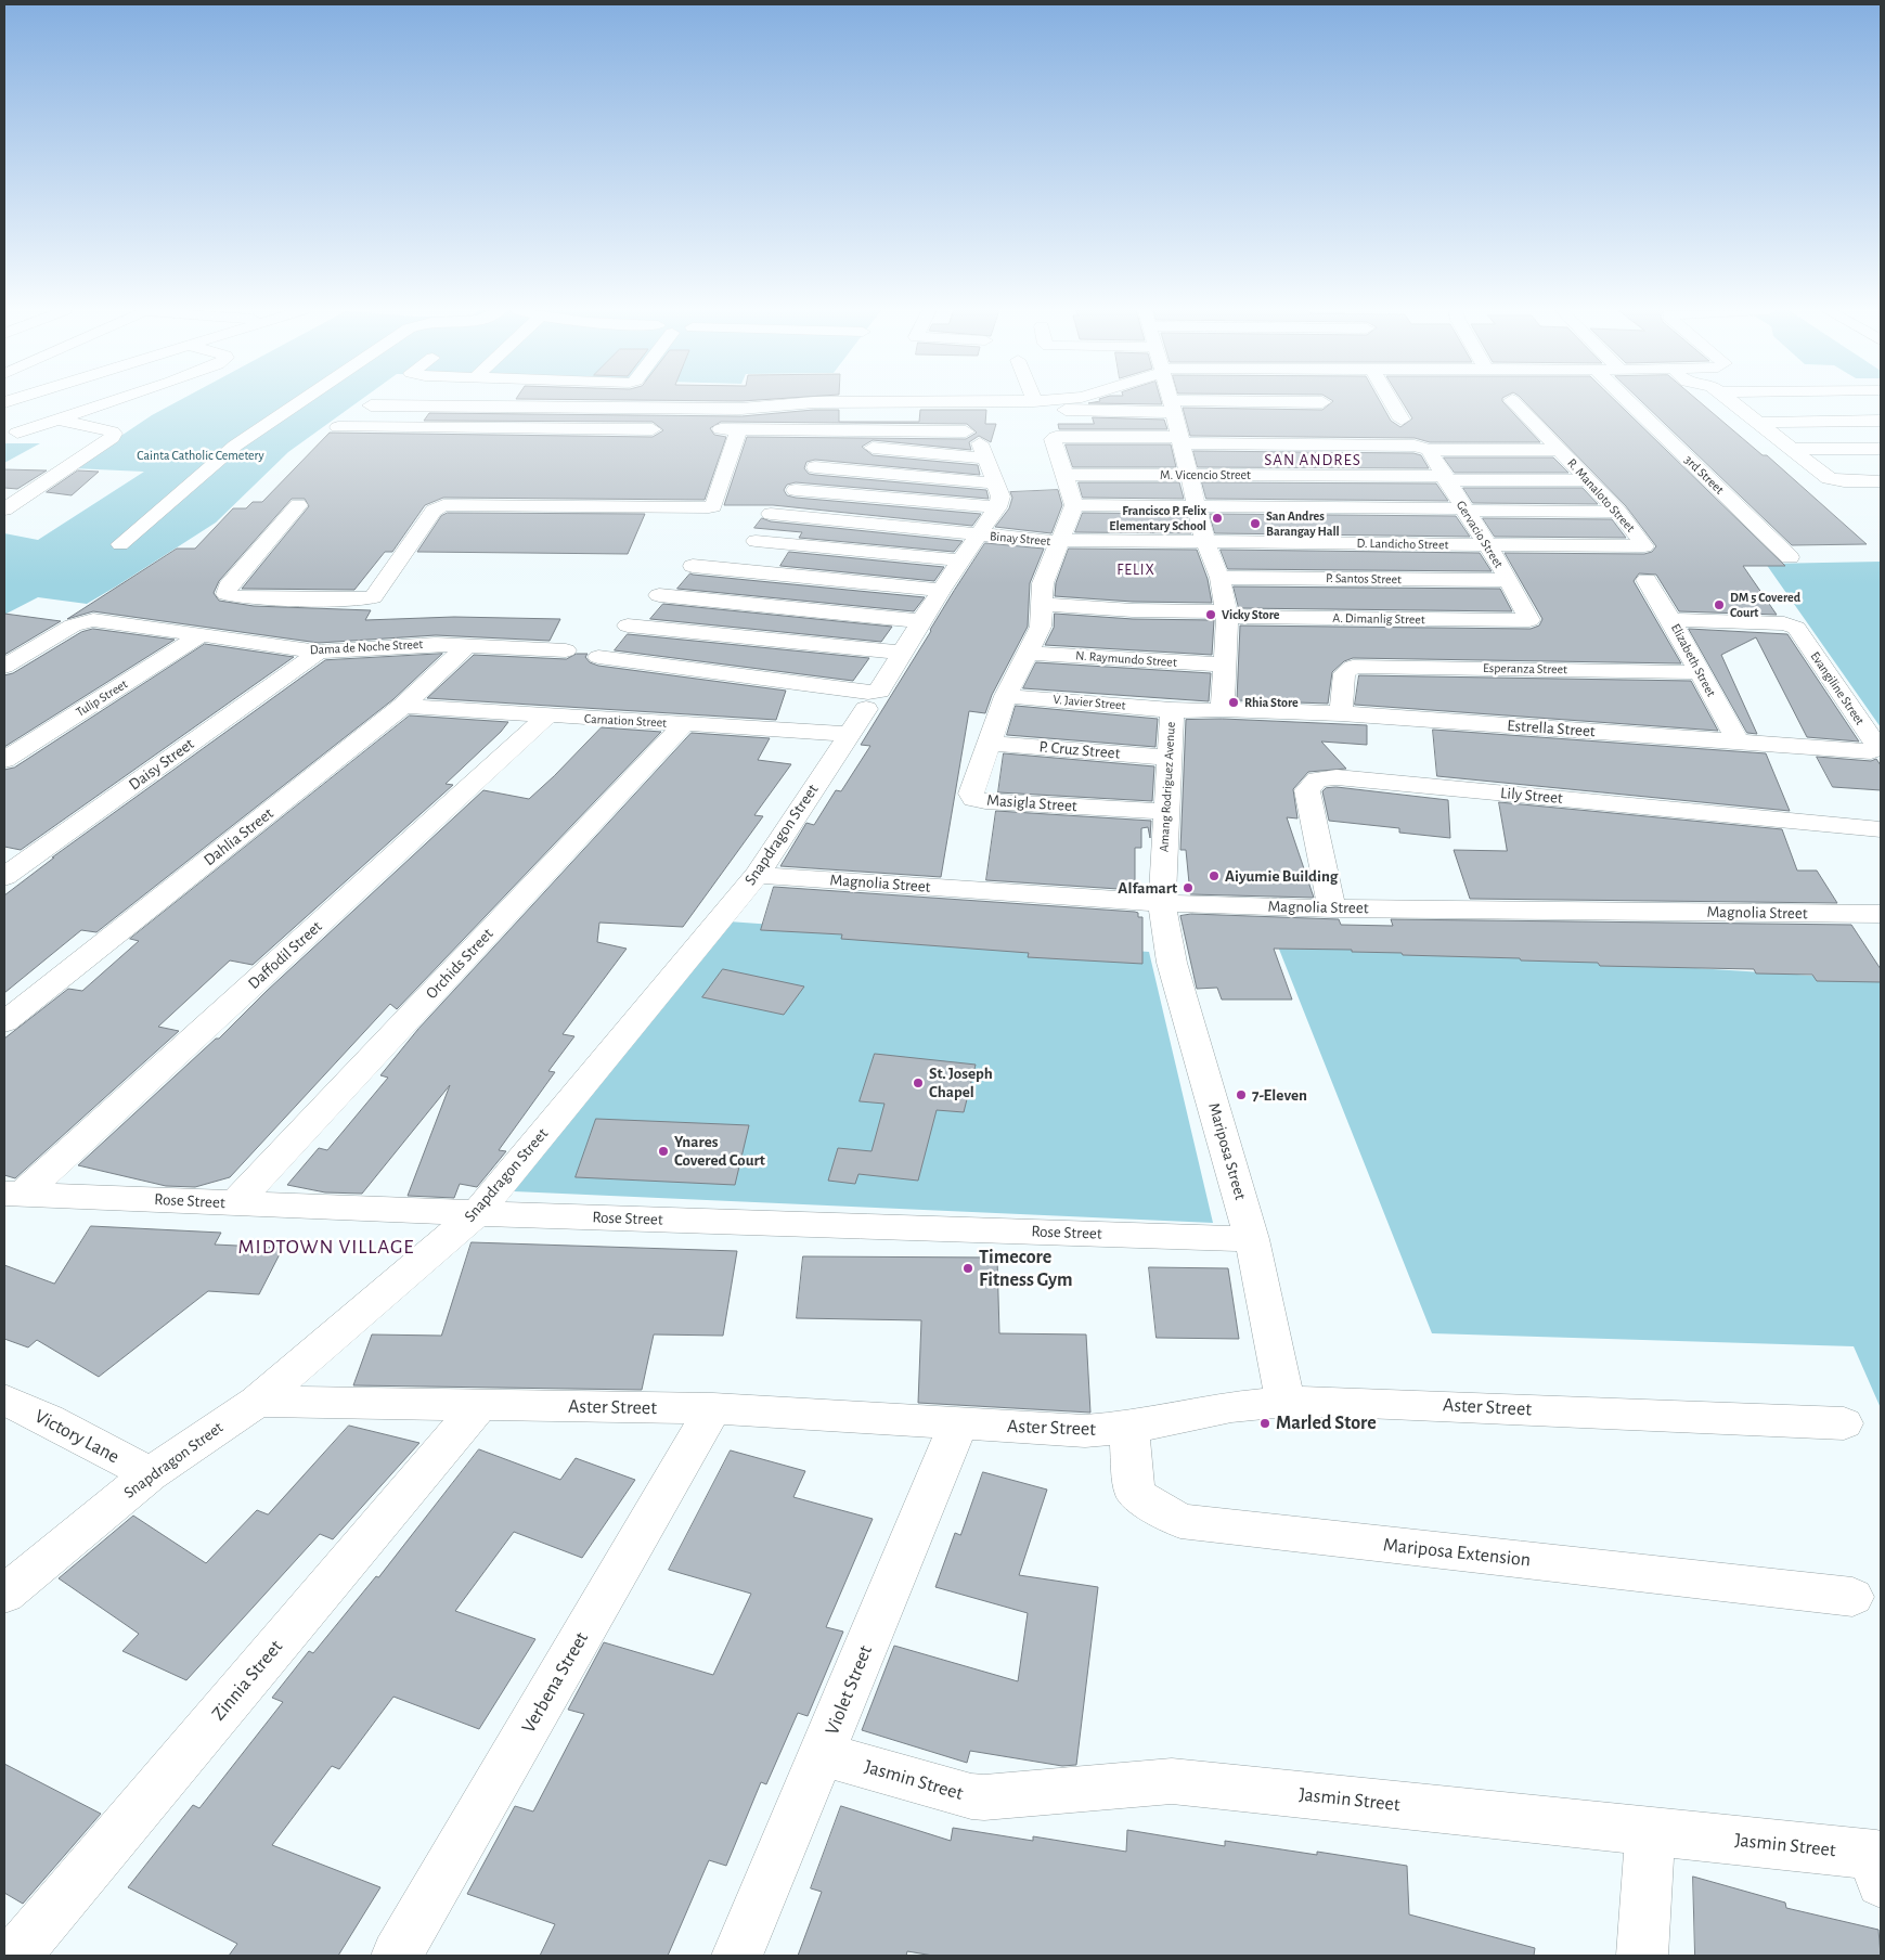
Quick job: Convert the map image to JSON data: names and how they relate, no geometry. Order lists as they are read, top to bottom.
{
  "streets": {
    "street": [
      "M. Vicencio Street",
      "3rd Street",
      "R. Manaloto Street",
      "Gervacio Street",
      "Binay Street",
      "D. Landicho Street",
      "P. Santos Street",
      "A. Dimanlig Street",
      "Dama de Noche Street",
      "N. Raymundo Street",
      "Elizabeth Street",
      "Esperanza Street",
      "Evangiline Street",
      "Tulip Street",
      "V. Javier Street",
      "Carnation Street",
      "Estrella Street",
      "P. Cruz Street",
      "Daisy Street",
      "Amang Rodriguez Avenue",
      "Lily Street",
      "Masigla Street",
      "Snapdragon Street",
      "Dahlia Street",
      "Magnolia Street",
      "Daffodil Street",
      "Orchids Street",
      "Mariposa Street",
      "Rose Street",
      "Aster Street",
      "Victory Lane",
      "Mariposa Extension",
      "Zinnia Street",
      "Verbena Street",
      "Violet Street",
      "Jasmin Street"
    ]
  },
  "crossings": [
    ["M. Vicencio Street", "R. Manaloto Street"],
    ["M. Vicencio Street", "Gervacio Street"],
    ["R. Manaloto Street", "D. Landicho Street"],
    ["Gervacio Street", "D. Landicho Street"],
    ["Gervacio Street", "P. Santos Street"],
    ["Gervacio Street", "A. Dimanlig Street"],
    ["Binay Street", "D. Landicho Street"],
    ["Binay Street", "Masigla Street"],
    ["D. Landicho Street", "Masigla Street"],
    ["A. Dimanlig Street", "Masigla Street"],
    ["Dama de Noche Street", "Tulip Street"],
    ["Dama de Noche Street", "Daisy Street"],
    ["Dama de Noche Street", "Dahlia Street"],
    ["N. Raymundo Street", "Masigla Street"],
    ["Elizabeth Street", "Esperanza Street"],
    ["Elizabeth Street", "Evangiline Street"],
    ["Elizabeth Street", "Estrella Street"],
    ["Esperanza Street", "Estrella Street"],
    ["Evangiline Street", "Estrella Street"],
    ["V. Javier Street", "Amang Rodriguez Avenue"],
    ["V. Javier Street", "Masigla Street"],
    ["Carnation Street", "Snapdragon Street"],
    ["Carnation Street", "Dahlia Street"],
    ["Carnation Street", "Daffodil Street"],
    ["Carnation Street", "Orchids Street"],
    ["Estrella Street", "Amang Rodriguez Avenue"],
    ["P. Cruz Street", "Amang Rodriguez Avenue"],
    ["P. Cruz Street", "Masigla Street"],
    ["Amang Rodriguez Avenue", "Masigla Street"],
    ["Amang Rodriguez Avenue", "Magnolia Street"],
    ["Amang Rodriguez Avenue", "Mariposa Street"],
    ["Lily Street", "Magnolia Street"],
    ["Snapdragon Street", "Magnolia Street"],
    ["Snapdragon Street", "Rose Street"],
    ["Snapdragon Street", "Aster Street"],
    ["Snapdragon Street", "Victory Lane"],
    ["Magnolia Street", "Mariposa Street"],
    ["Daffodil Street", "Rose Street"],
    ["Orchids Street", "Rose Street"],
    ["Mariposa Street", "Rose Street"],
    ["Mariposa Street", "Aster Street"],
    ["Aster Street", "Mariposa Extension"],
    ["Aster Street", "Zinnia Street"],
    ["Aster Street", "Verbena Street"],
    ["Aster Street", "Violet Street"],
    ["Violet Street", "Jasmin Street"]
  ],
  "districts": ["SAN ANDRES", "FELIX", "MIDTOWN VILLAGE"],
  "parks": ["Cainta Catholic Cemetery"],
  "places": [
    "Francisco P. Felix Elementary School",
    "San Andres Barangay Hall",
    "DM 5 Covered Court",
    "Vicky Store",
    "Rhia Store",
    "Aiyumie Building",
    "Alfamart",
    "St. Joseph Chapel",
    "7-Eleven",
    "Ynares Covered Court",
    "Timecore Fitness Gym",
    "Marled Store"
  ]
}
